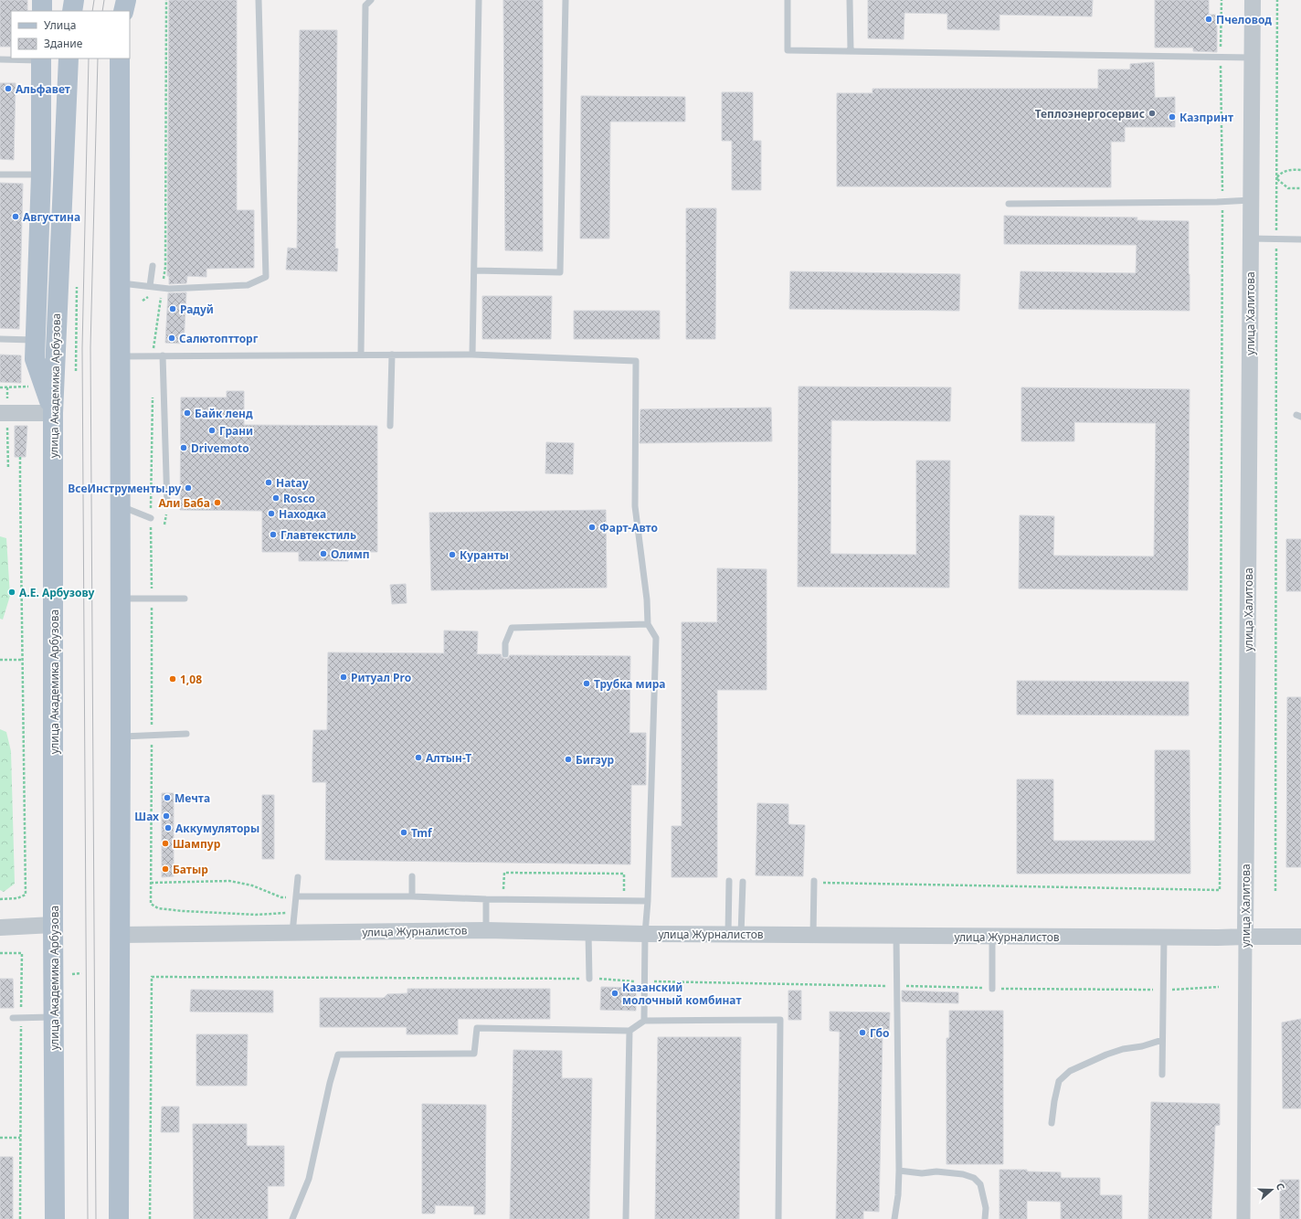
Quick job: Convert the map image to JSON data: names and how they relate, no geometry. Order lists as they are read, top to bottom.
{
  "streets": {
    "main road": ["улица Академика Арбузова"],
    "street": ["улица Халитова", "улица Журналистов"]
  },
  "crossings": [
    ["улица Халитова", "улица Журналистов"]
  ],
  "places": [
    "Пчеловод",
    "Альфавет",
    "Теплоэнергосервис",
    "Казпринт",
    "Августина",
    "Радуй",
    "Салютоптторг",
    "Байк ленд",
    "Грани",
    "Drivemoto",
    "Hatay",
    "ВсеИнструменты.ру",
    "Rosco",
    "Али Баба",
    "Находка",
    "Фарт-Авто",
    "Главтекстиль",
    "Олимп",
    "Куранты",
    "А.Е. Арбузову",
    "Ритуал Pro",
    "1,08",
    "Трубка мира",
    "Алтын-Т",
    "Бигзур",
    "Мечта",
    "Шах",
    "Аккумуляторы",
    "Tmf",
    "Шампур",
    "Батыр",
    "Казанский молочный комбинат",
    "Гбо"
  ],
  "legend": ["Улица", "Здание"],
  "north": "right"
}
